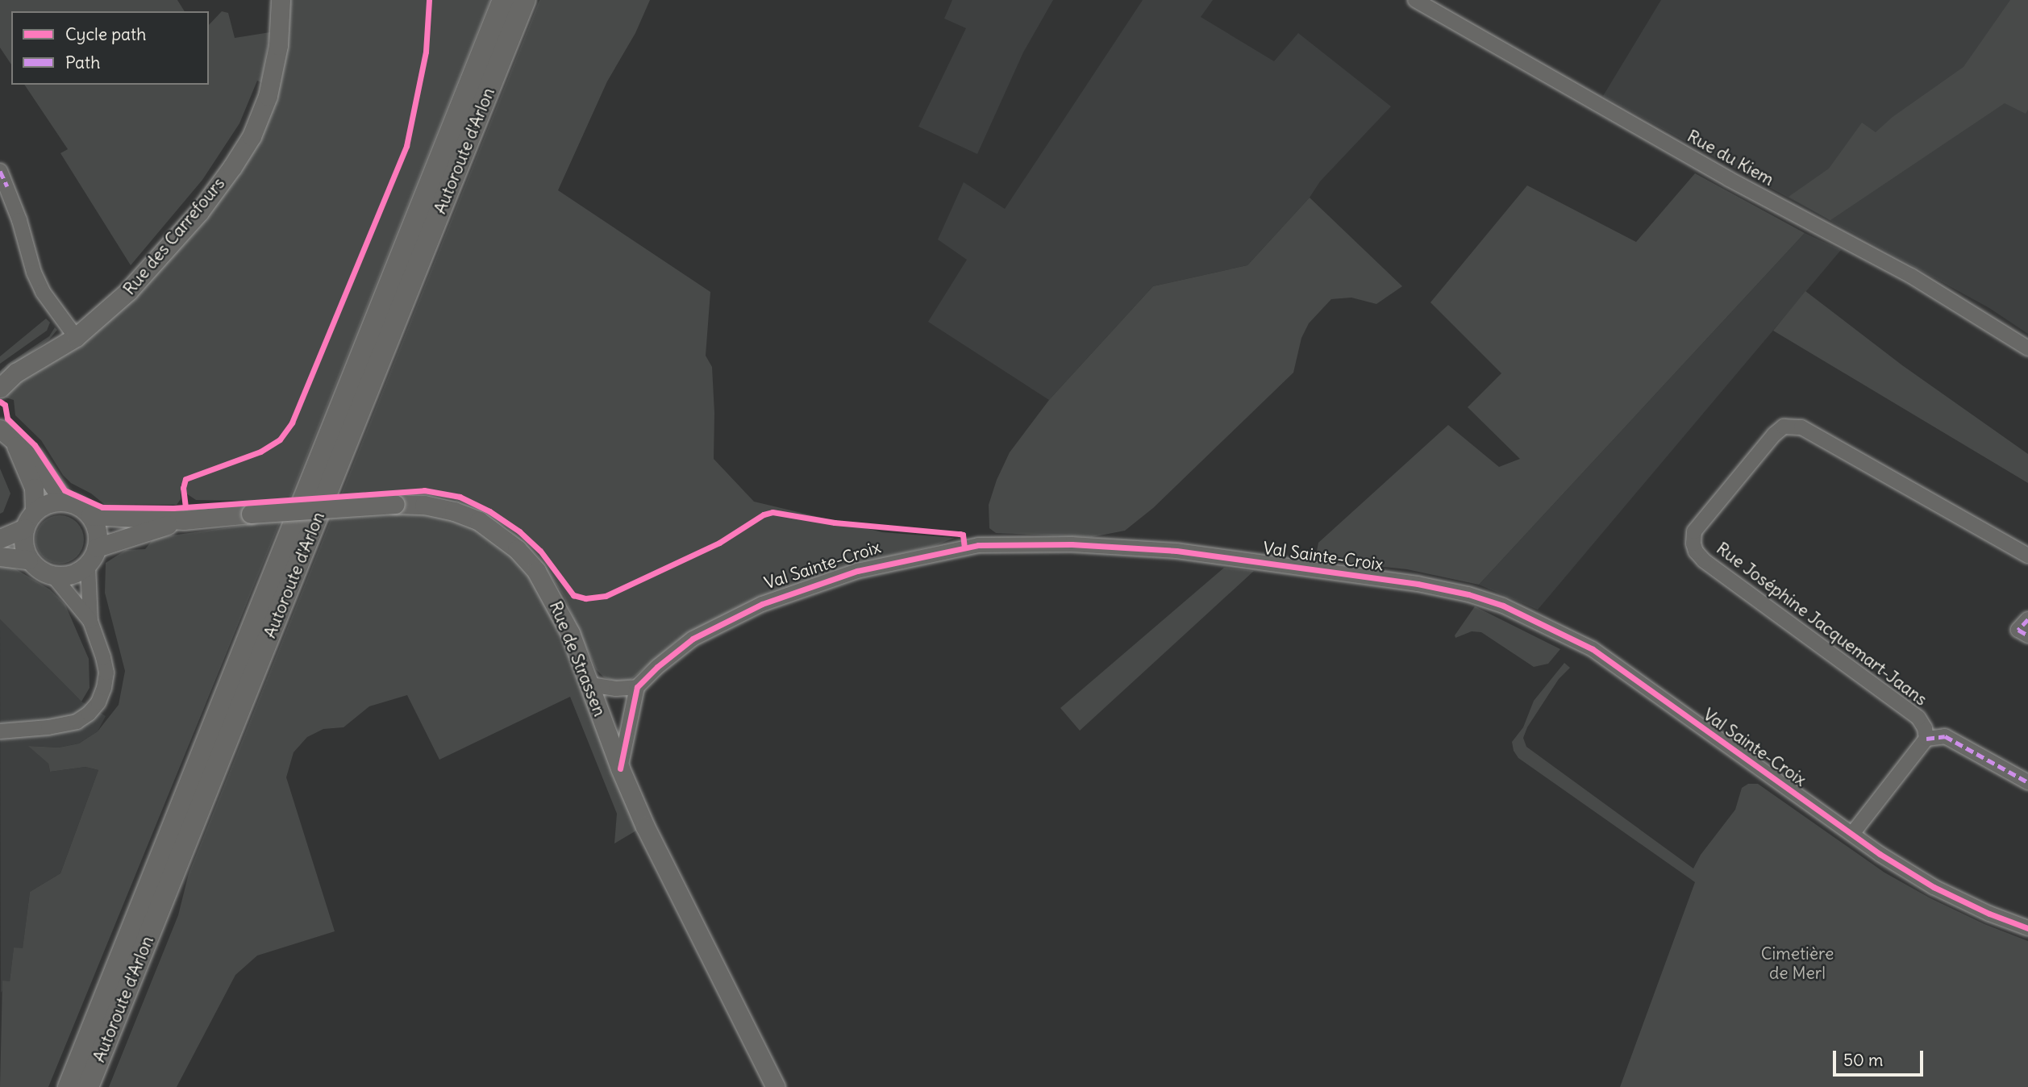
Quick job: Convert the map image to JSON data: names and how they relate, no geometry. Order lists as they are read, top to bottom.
{
  "streets": {
    "highway": ["Autoroute d'Arlon"],
    "main road": ["Rue des Carrefours", "Rue de Strassen"],
    "street": ["Rue du Kiem", "Val Sainte-Croix", "Rue Joséphine Jacquemart-Jaans"]
  },
  "parks": ["Cimetière de Merl"],
  "legend": ["Cycle path", "Path"],
  "scale_bar": "50 m"
}
